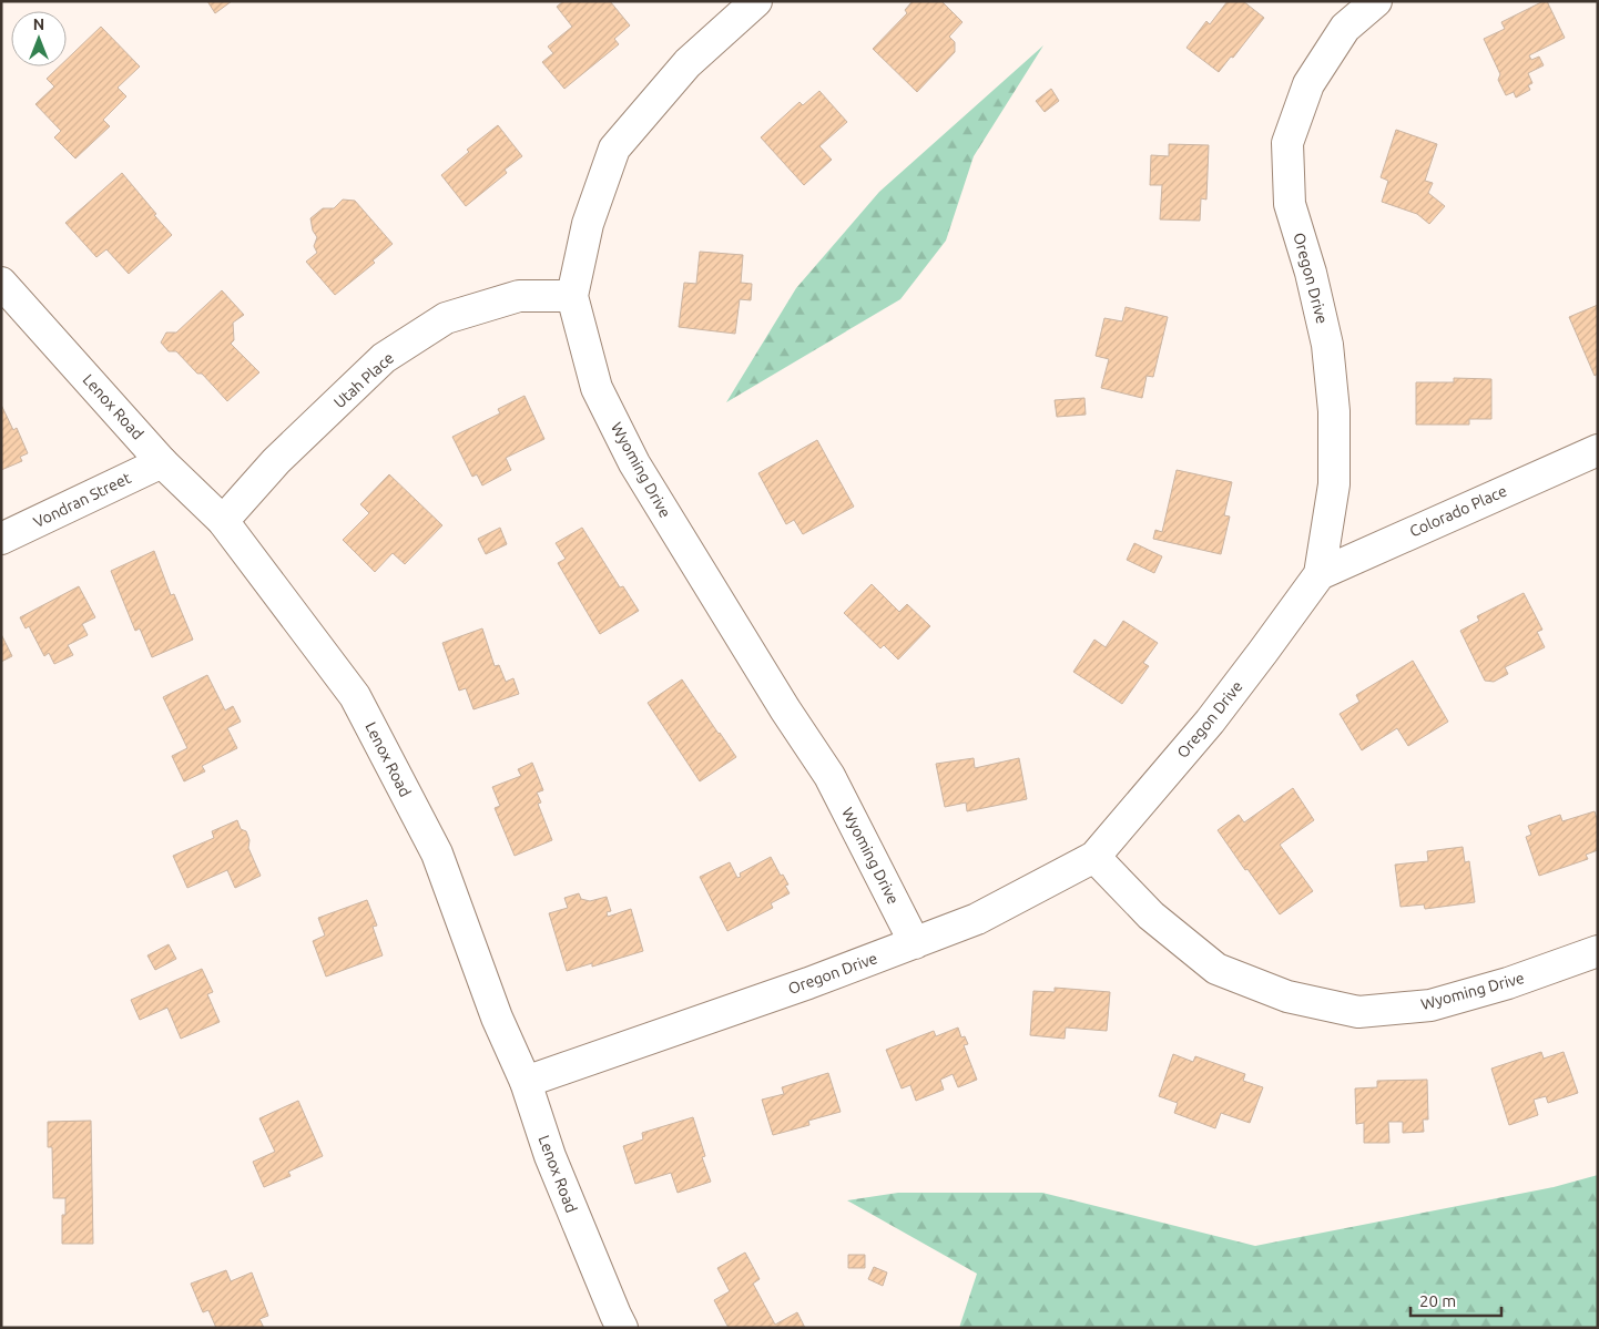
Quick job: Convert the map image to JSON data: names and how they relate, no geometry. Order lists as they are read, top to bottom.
{
  "streets": {
    "street": [
      "Oregon Drive",
      "Utah Place",
      "Lenox Road",
      "Wyoming Drive",
      "Vondran Street",
      "Colorado Place"
    ]
  },
  "crossings": [
    ["Oregon Drive", "Lenox Road"],
    ["Oregon Drive", "Wyoming Drive"],
    ["Oregon Drive", "Colorado Place"],
    ["Utah Place", "Lenox Road"],
    ["Utah Place", "Wyoming Drive"],
    ["Lenox Road", "Vondran Street"]
  ],
  "scale_bar": "20 m",
  "north": "top"
}
